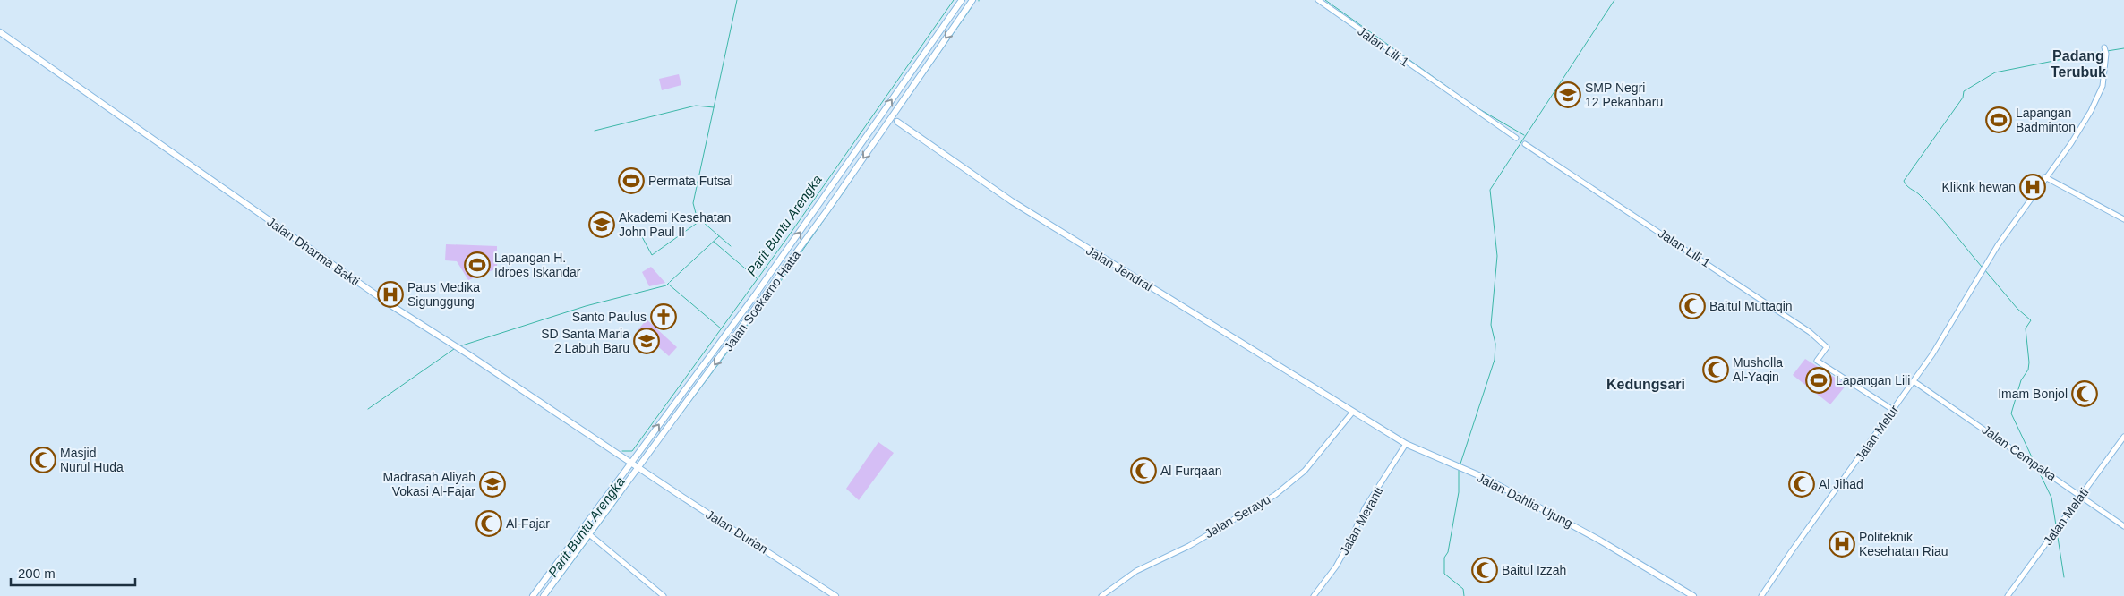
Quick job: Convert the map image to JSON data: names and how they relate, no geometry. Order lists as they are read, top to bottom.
{
  "streets": {
    "main road": [
      "Jalan Dharma Bakti",
      "Jalan Jendral",
      "Jalan Soekarno Hatta",
      "Jalan Dahlia Ujung",
      "Jalan Durian"
    ],
    "street": [
      "Jalan Lili 1",
      "Jalan Melur",
      "Jalan Cempaka",
      "Jalan Serayu",
      "Jalan Melati",
      "Jalan Meranti"
    ]
  },
  "crossings": [
    ["Jalan Lili 1", "Jalan Melur"],
    ["Jalan Dharma Bakti", "Jalan Soekarno Hatta"],
    ["Jalan Dharma Bakti", "Jalan Durian"],
    ["Jalan Jendral", "Jalan Soekarno Hatta"],
    ["Jalan Jendral", "Jalan Dahlia Ujung"],
    ["Jalan Jendral", "Jalan Serayu"],
    ["Jalan Soekarno Hatta", "Jalan Durian"],
    ["Jalan Melur", "Jalan Cempaka"],
    ["Jalan Cempaka", "Jalan Melati"],
    ["Jalan Dahlia Ujung", "Jalan Serayu"],
    ["Jalan Dahlia Ujung", "Jalan Meranti"]
  ],
  "districts": ["Padang Terubuk", "Kedungsari"],
  "water": ["Parit Buntu Arengka"],
  "places": {
    "school or university": [
      "SMP Negri 12 Pekanbaru",
      "Akademi Kesehatan John Paul II",
      "SD Santa Maria 2 Labuh Baru",
      "Madrasah Aliyah Vokasi Al-Fajar"
    ],
    "sports": [
      "Lapangan Badminton",
      "Permata Futsal",
      "Lapangan H. Idroes Iskandar",
      "Lapangan Lili"
    ],
    "hospital": ["Kliknk hewan", "Paus Medika Sigunggung", "Politeknik Kesehatan Riau"],
    "mosque": [
      "Baitul Muttaqin",
      "Musholla Al-Yaqin",
      "Imam Bonjol",
      "Masjid Nurul Huda",
      "Al Furqaan",
      "Al Jihad",
      "Al-Fajar",
      "Baitul Izzah"
    ],
    "church": ["Santo Paulus"]
  },
  "scale_bar": "200 m"
}
